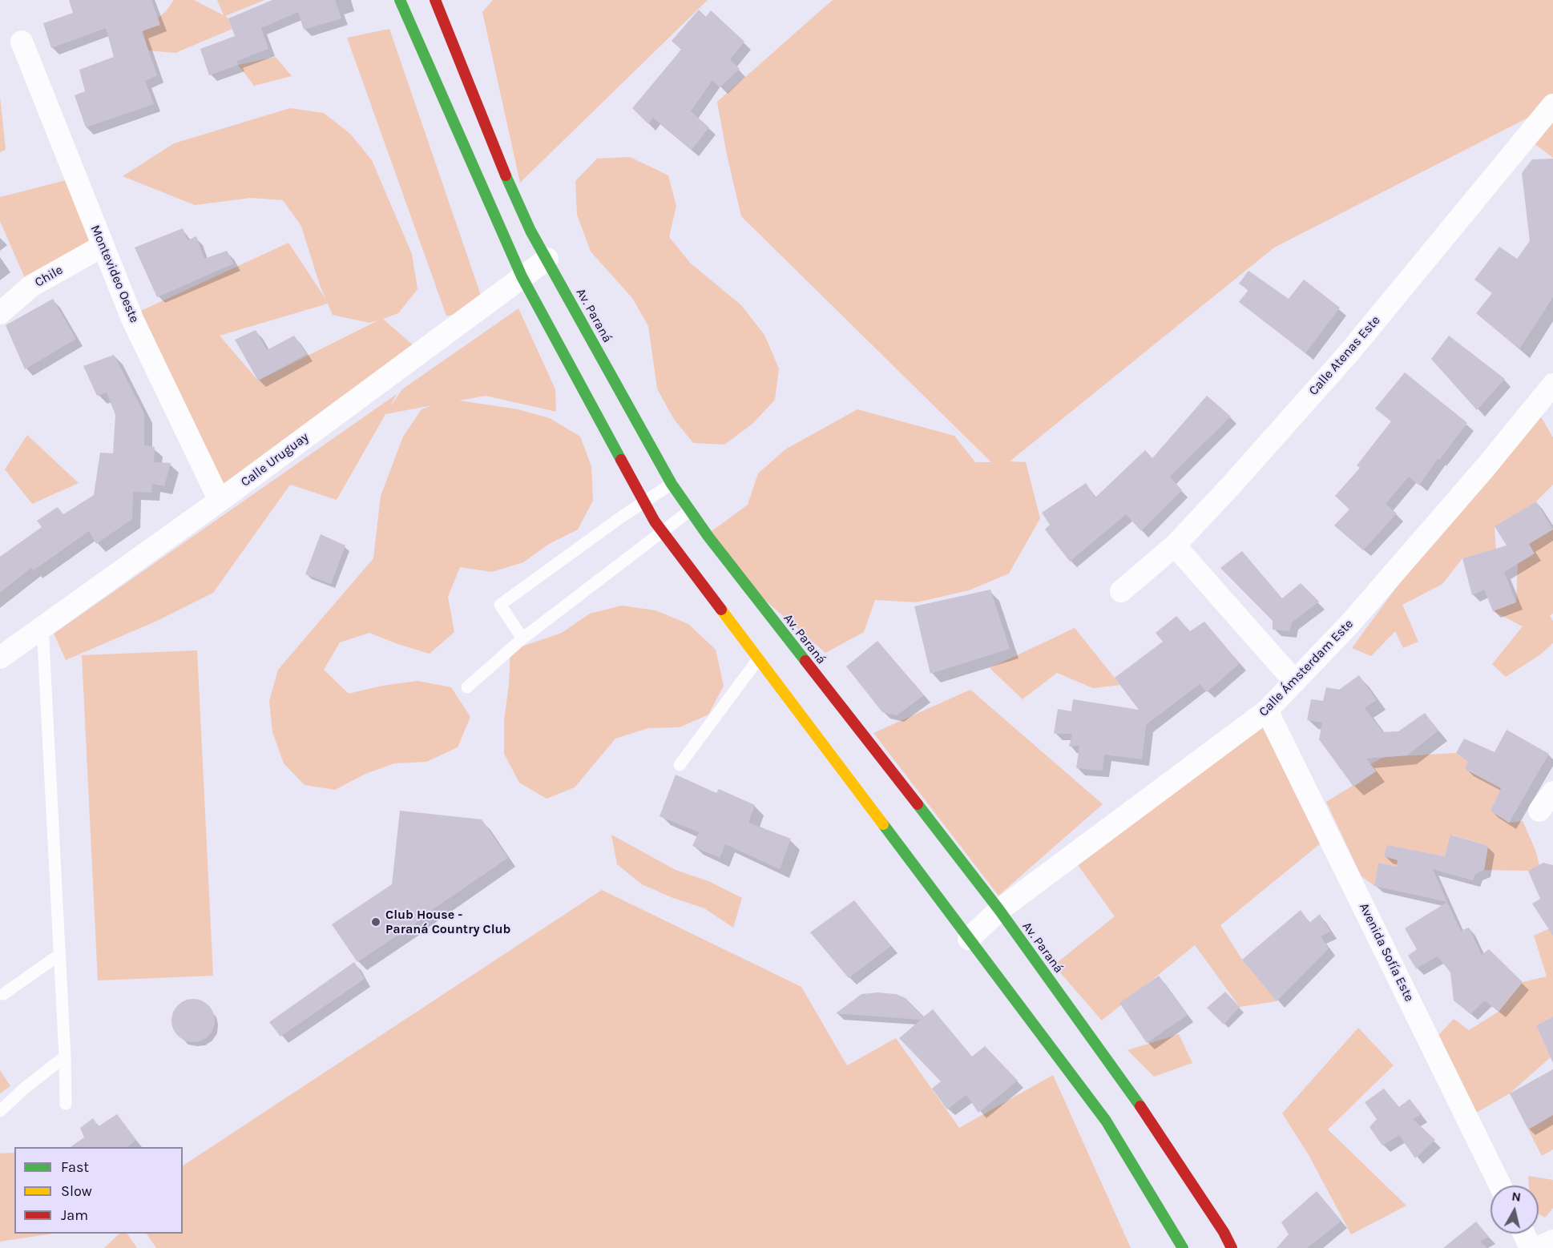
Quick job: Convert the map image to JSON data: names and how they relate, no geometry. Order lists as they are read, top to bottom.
{
  "streets": {
    "street": [
      "Montevideo Oeste",
      "Chile",
      "Av. Paraná",
      "Calle Atenas Este",
      "Calle Uruguay",
      "Calle Ámsterdam Este",
      "Avenida Sofía Este"
    ]
  },
  "crossings": [
    ["Montevideo Oeste", "Chile"],
    ["Montevideo Oeste", "Calle Uruguay"],
    ["Av. Paraná", "Calle Uruguay"],
    ["Av. Paraná", "Calle Ámsterdam Este"],
    ["Calle Ámsterdam Este", "Avenida Sofía Este"]
  ],
  "places": ["Club House - Paraná Country Club"],
  "legend": ["Fast", "Slow", "Jam"],
  "north": "top"
}
